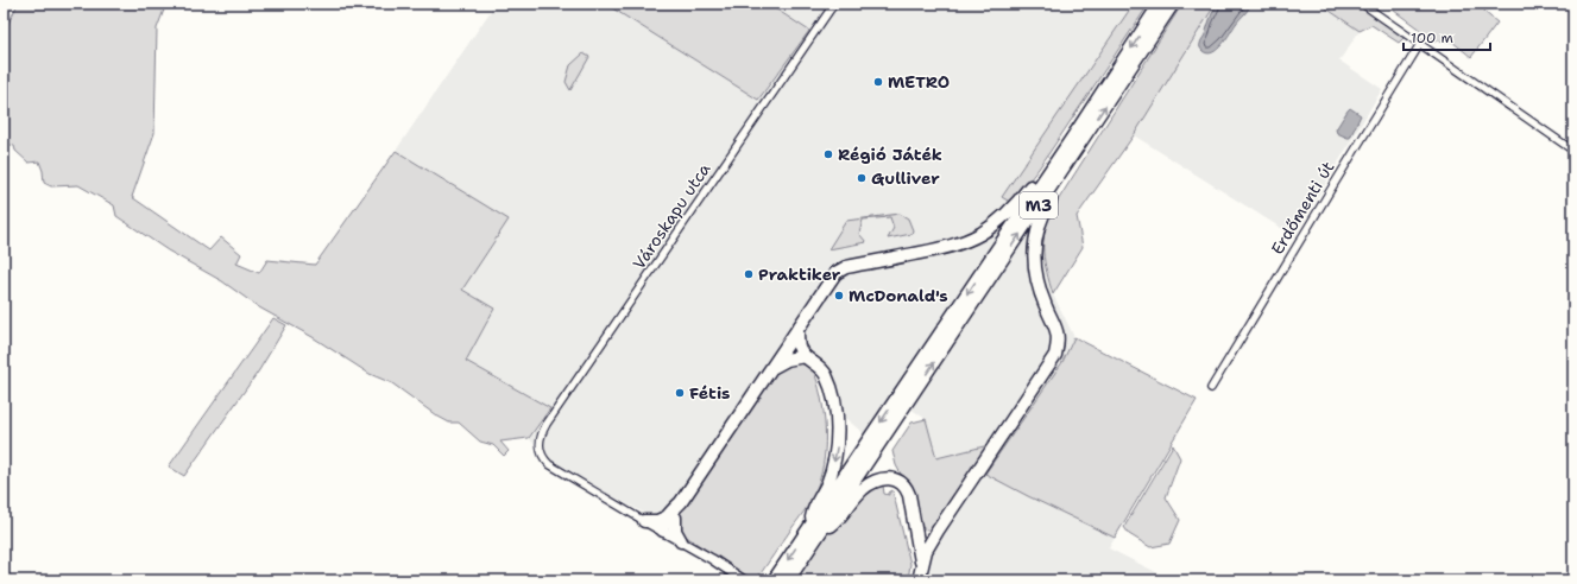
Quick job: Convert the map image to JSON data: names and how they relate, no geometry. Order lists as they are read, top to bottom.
{
  "streets": {
    "highway": ["M3"],
    "street": ["Erdőmenti út", "Városkapu utca"]
  },
  "places": [
    "METRO",
    "Régió Játék",
    "Gulliver",
    "Praktiker",
    "McDonald's",
    "Fétis"
  ],
  "scale_bar": "100 m"
}
